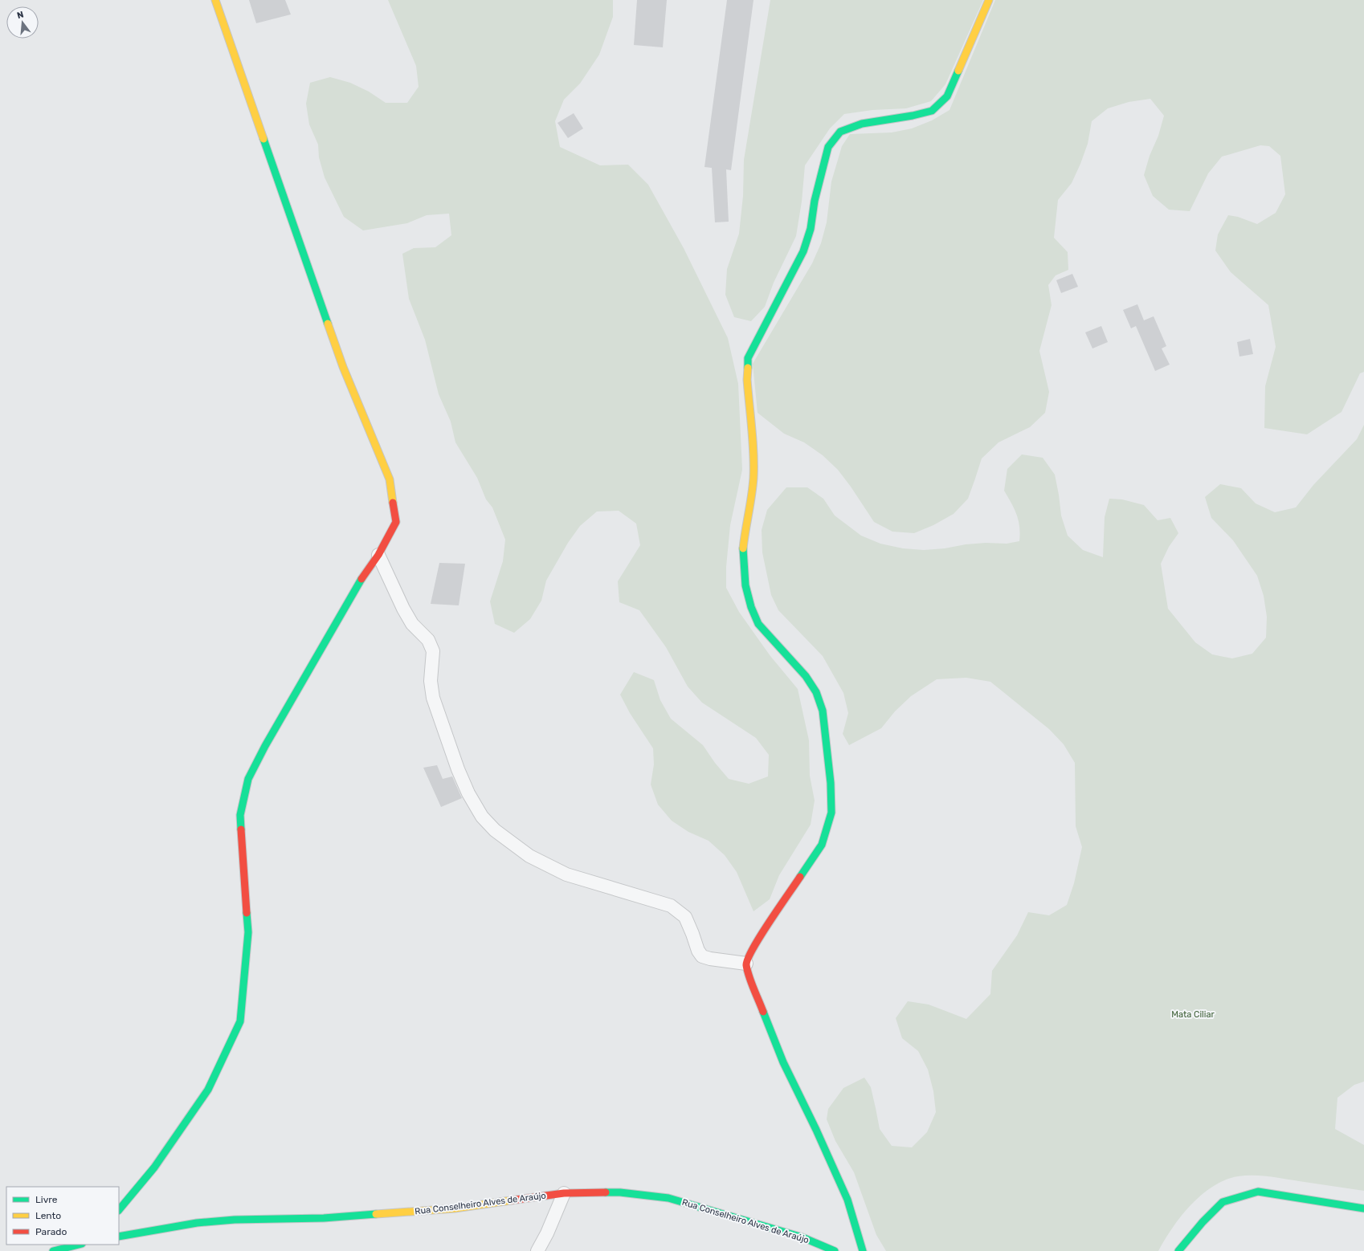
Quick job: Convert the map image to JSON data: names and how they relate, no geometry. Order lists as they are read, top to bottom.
{
  "streets": {
    "street": ["Rua Conselheiro Alves de Araújo"]
  },
  "parks": ["Mata Ciliar"],
  "legend": ["Livre", "Lento", "Parado"],
  "north": "top"
}
